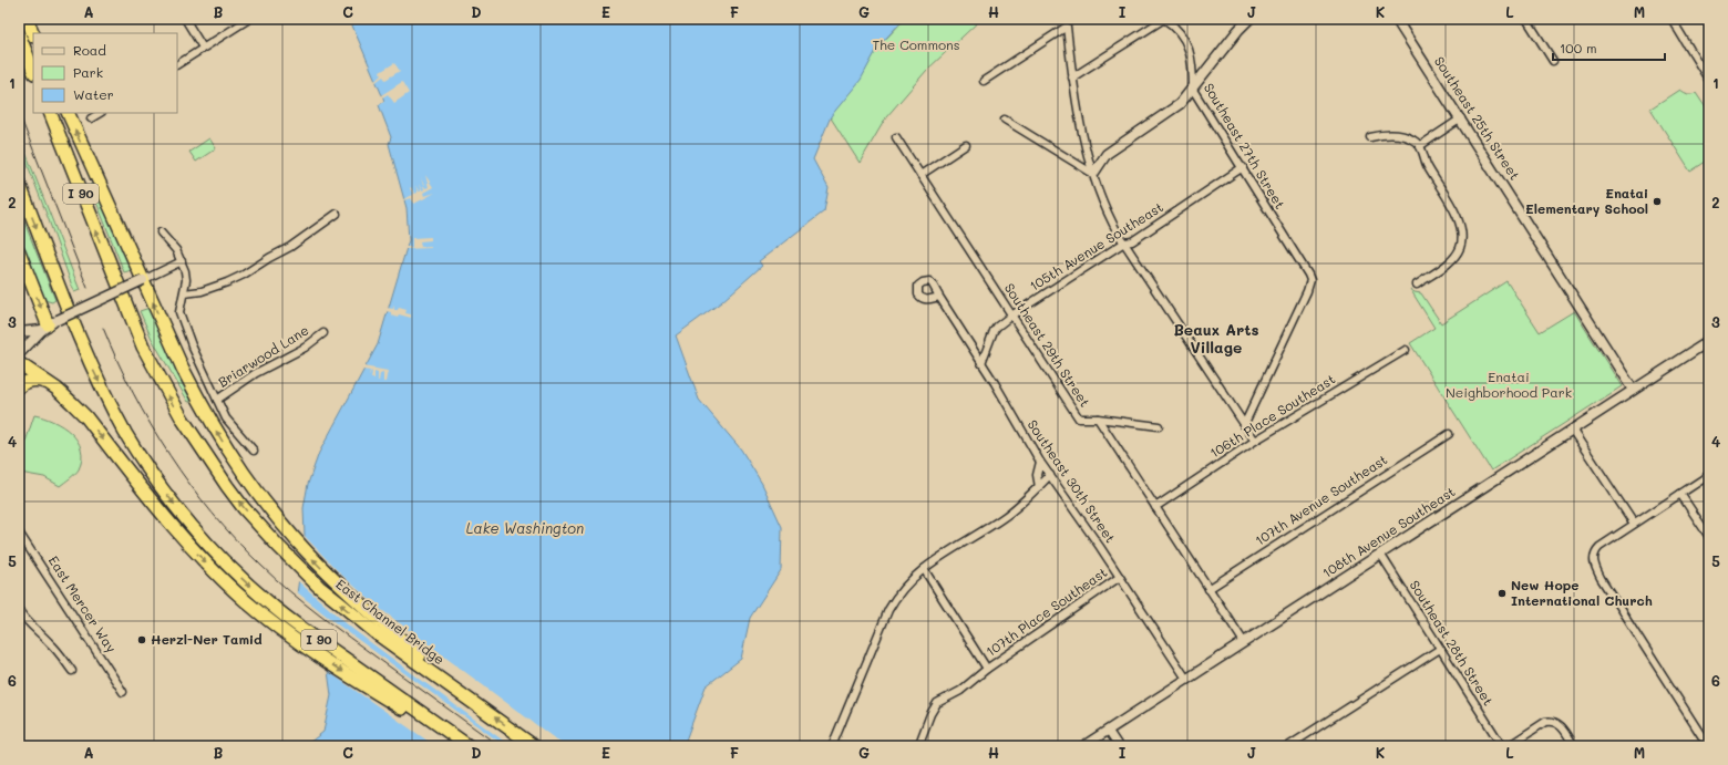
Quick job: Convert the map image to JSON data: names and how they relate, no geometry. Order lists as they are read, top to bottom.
{
  "streets": {
    "highway": ["I 90", "East Channel Bridge"],
    "street": [
      "Southeast 25th Street",
      "Southeast 27th Street",
      "105th Avenue Southeast",
      "Southeast 29th Street",
      "Briarwood Lane",
      "106th Place Southeast",
      "Southeast 30th Street",
      "107th Avenue Southeast",
      "108th Avenue Southeast",
      "East Mercer Way",
      "107th Place Southeast",
      "Southeast 28th Street"
    ]
  },
  "crossings": [
    ["Southeast 25th Street", "108th Avenue Southeast"],
    ["Southeast 27th Street", "105th Avenue Southeast"],
    ["105th Avenue Southeast", "Southeast 29th Street"],
    ["105th Avenue Southeast", "Southeast 30th Street"],
    ["Southeast 29th Street", "106th Place Southeast"],
    ["Southeast 29th Street", "107th Avenue Southeast"],
    ["Southeast 29th Street", "108th Avenue Southeast"],
    ["Southeast 30th Street", "108th Avenue Southeast"],
    ["Southeast 30th Street", "107th Place Southeast"],
    ["108th Avenue Southeast", "Southeast 28th Street"]
  ],
  "districts": ["Beaux Arts Village"],
  "water": ["Lake Washington"],
  "parks": ["The Commons", "Enatai Neighborhood Park"],
  "places": ["Enatai Elementary School", "New Hope International Church", "Herzl-Ner Tamid"],
  "legend": ["Road", "Park", "Water"],
  "scale_bar": "100 m",
  "grid": {
    "columns": [
      "A",
      "B",
      "C",
      "D",
      "E",
      "F",
      "G",
      "H",
      "I",
      "J",
      "K",
      "L",
      "M"
    ],
    "rows": [
      "1",
      "2",
      "3",
      "4",
      "5",
      "6"
    ]
  }
}
